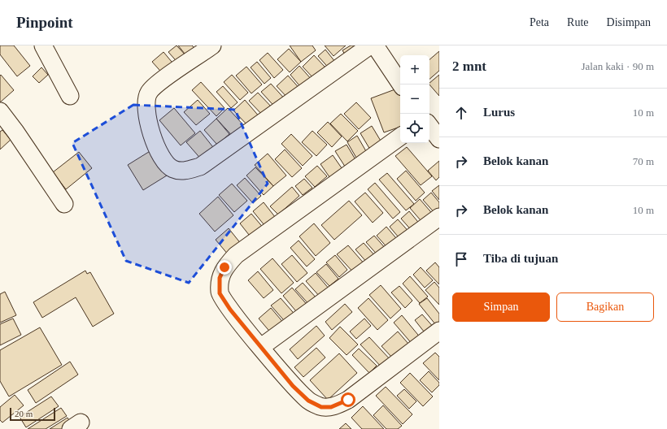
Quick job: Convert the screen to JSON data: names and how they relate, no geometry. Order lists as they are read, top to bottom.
{
  "scale_bar": "20 m",
  "page": {
    "header": "Pinpoint",
    "nav": ["Peta", "Rute", "Disimpan"],
    "heading": ["2 mnt", "Jalan kaki · 90 m"],
    "map_buttons": ["+", "−"],
    "list": [
      ["Lurus", "10 m"],
      ["Belok kanan", "70 m"],
      ["Belok kanan", "10 m"],
      "Tiba di tujuan"
    ],
    "buttons": ["Simpan", "Bagikan"],
    "scale": "20 m"
  }
}
